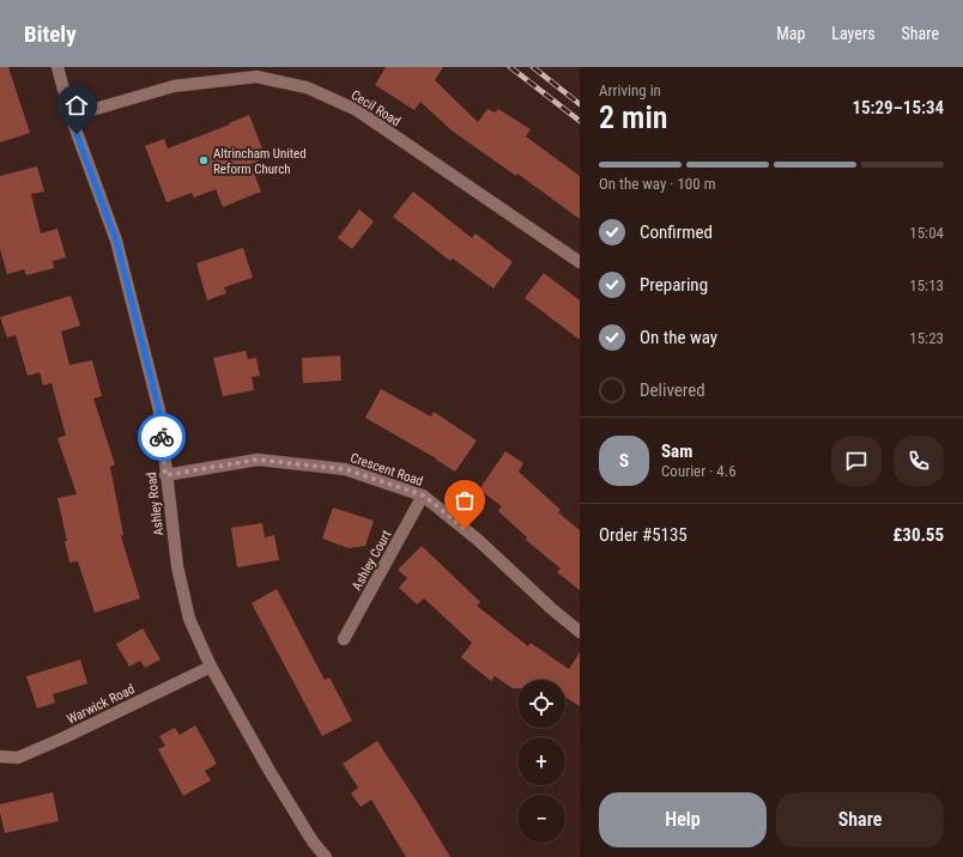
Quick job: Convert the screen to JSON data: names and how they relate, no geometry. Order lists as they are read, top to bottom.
{
  "streets": {
    "street": [
      "Cecil Road",
      "Crescent Road",
      "Ashley Road",
      "Ashley Court",
      "Warwick Road"
    ]
  },
  "crossings": [
    ["Cecil Road", "Ashley Road"],
    ["Crescent Road", "Ashley Road"],
    ["Crescent Road", "Ashley Court"],
    ["Ashley Road", "Warwick Road"]
  ],
  "places": ["Altrincham United Reform Church"],
  "page": {
    "header": "Bitely",
    "nav": ["Map", "Layers", "Share"],
    "heading": ["2 min", "Arriving in", "15:29–15:34"],
    "panel": [
      "Sam",
      "Courier · 4.6",
      "Order #5135",
      "£30.55"
    ],
    "bar": "On the way · 100 m",
    "list": [
      ["Confirmed", "15:04"],
      ["Preparing", "15:13"],
      ["On the way", "15:23"],
      "Delivered"
    ],
    "round": "S",
    "map_buttons": ["+", "−"],
    "buttons": ["Help", "Share"]
  }
}
